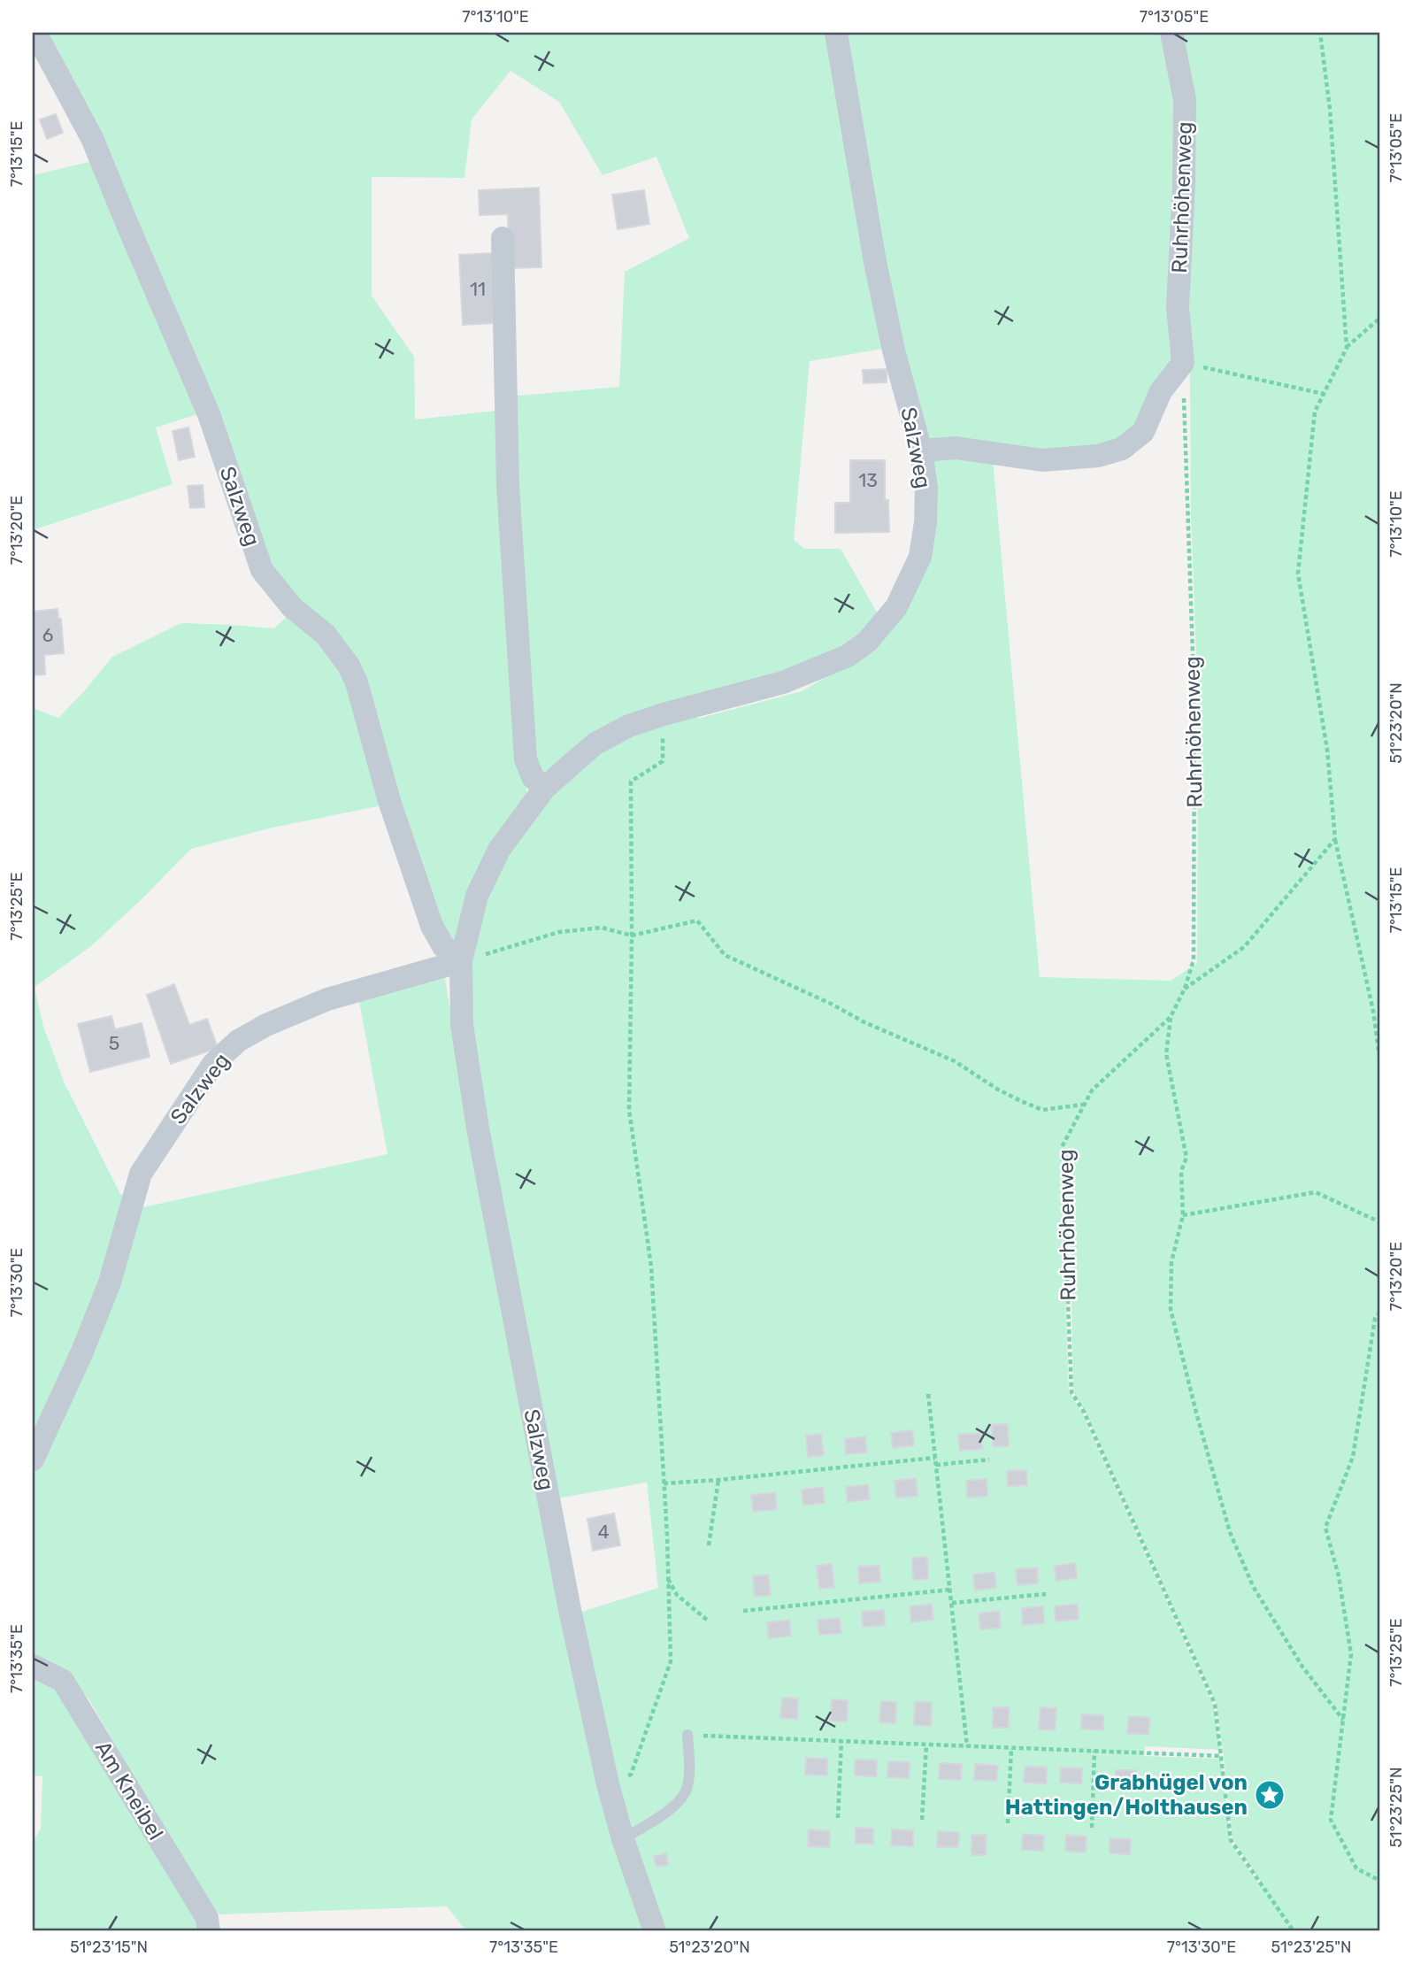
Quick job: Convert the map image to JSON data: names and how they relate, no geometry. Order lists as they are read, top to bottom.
{
  "streets": {
    "street": ["Ruhrhöhenweg", "Salzweg", "Am Kneibel"]
  },
  "places": {
    "place": ["Grabhügel von Hattingen/Holthausen"]
  },
  "house_numbers": [
    "11",
    "13",
    "6",
    "5",
    "4"
  ],
  "coordinates": [
    "7°13'10\"E",
    "7°13'05\"E",
    "7°13'15\"E",
    "7°13'20\"E",
    "51°23'20\"N",
    "7°13'25\"E",
    "7°13'30\"E",
    "7°13'35\"E",
    "51°23'25\"N",
    "51°23'15\"N"
  ]
}
